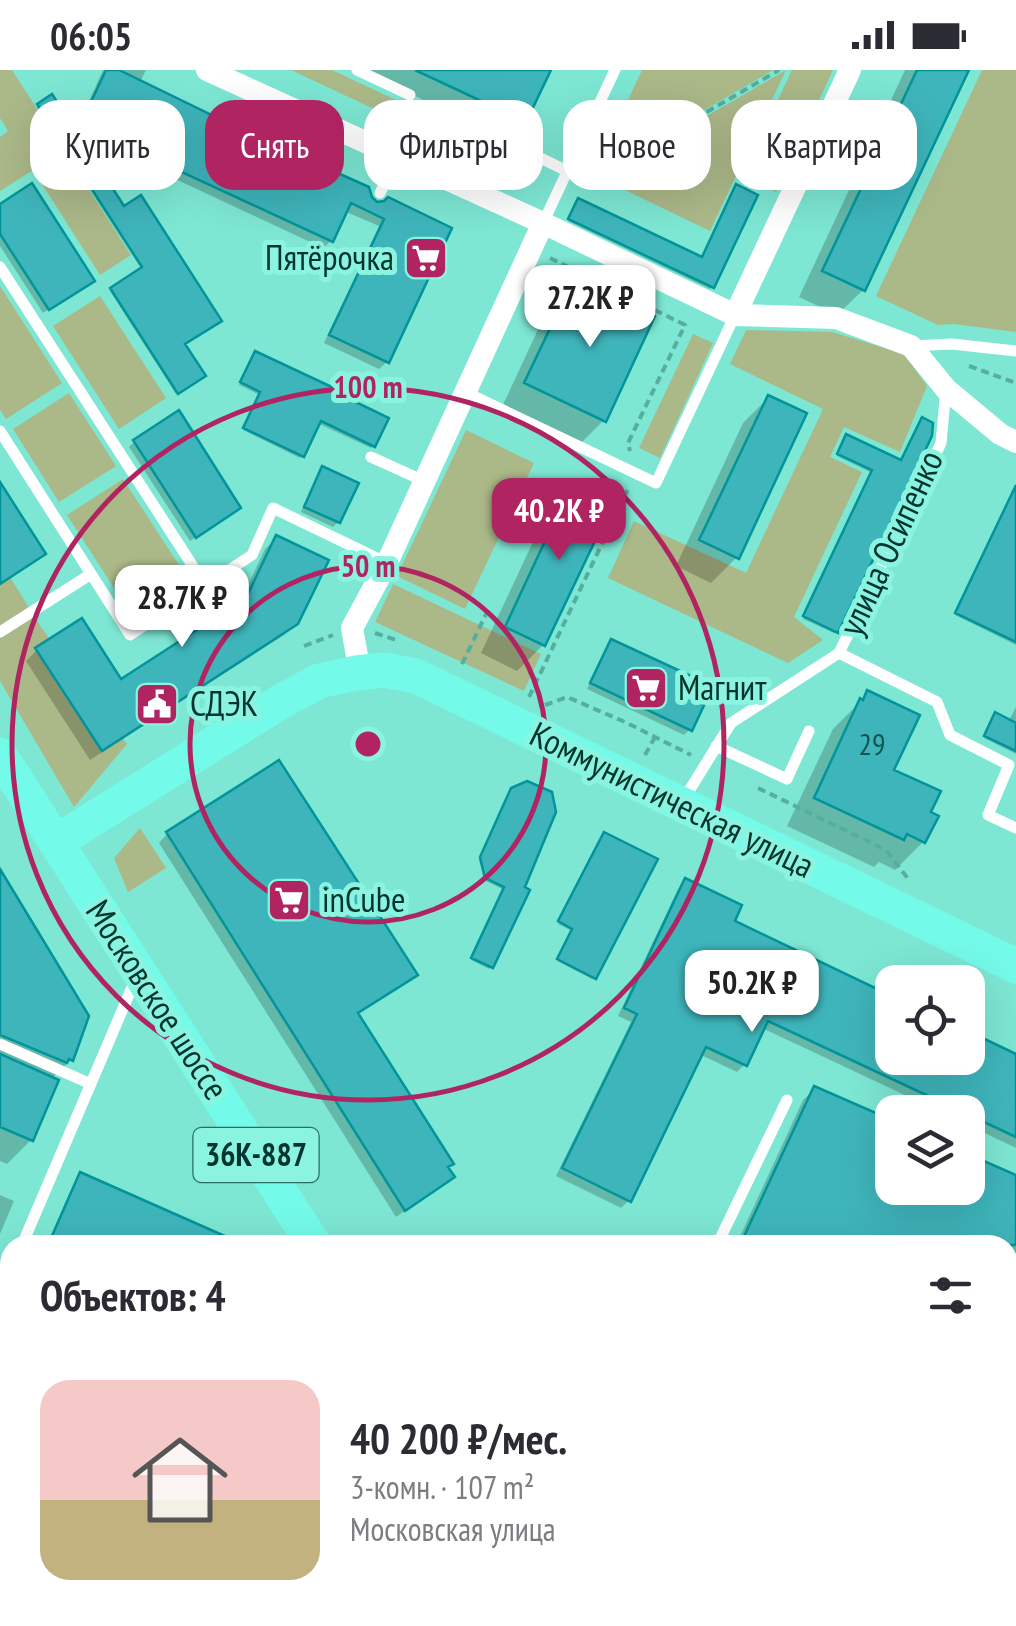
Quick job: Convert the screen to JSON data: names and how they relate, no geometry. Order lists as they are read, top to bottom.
{
  "streets": {
    "main road": ["Коммунистическая улица", "Московское шоссе", "36К-887"],
    "lane": ["улица Осипенко"]
  },
  "crossings": [
    ["улица Осипенко", "Коммунистическая улица"],
    ["Коммунистическая улица", "Московское шоссе"]
  ],
  "places": {
    "supermarket": ["Пятёрочка", "Магнит", "inCube"],
    "public building": ["СДЭК"]
  },
  "house_numbers": ["29"],
  "page": {
    "status": "06:05",
    "chip": [
      "Купить",
      "Снять",
      "Фильтры",
      "Новое",
      "Квартира"
    ],
    "price": [
      "27.2K ₽",
      "40.2K ₽",
      "28.7K ₽",
      "50.2K ₽"
    ],
    "heading": "Объектов: 4",
    "list": [
      {
        "name": "40 200 ₽/мес.",
        "note": "3-комн. · 107 m² · Московская улица"
      }
    ]
  },
  "rings": ["100 m", "50 m"]
}
